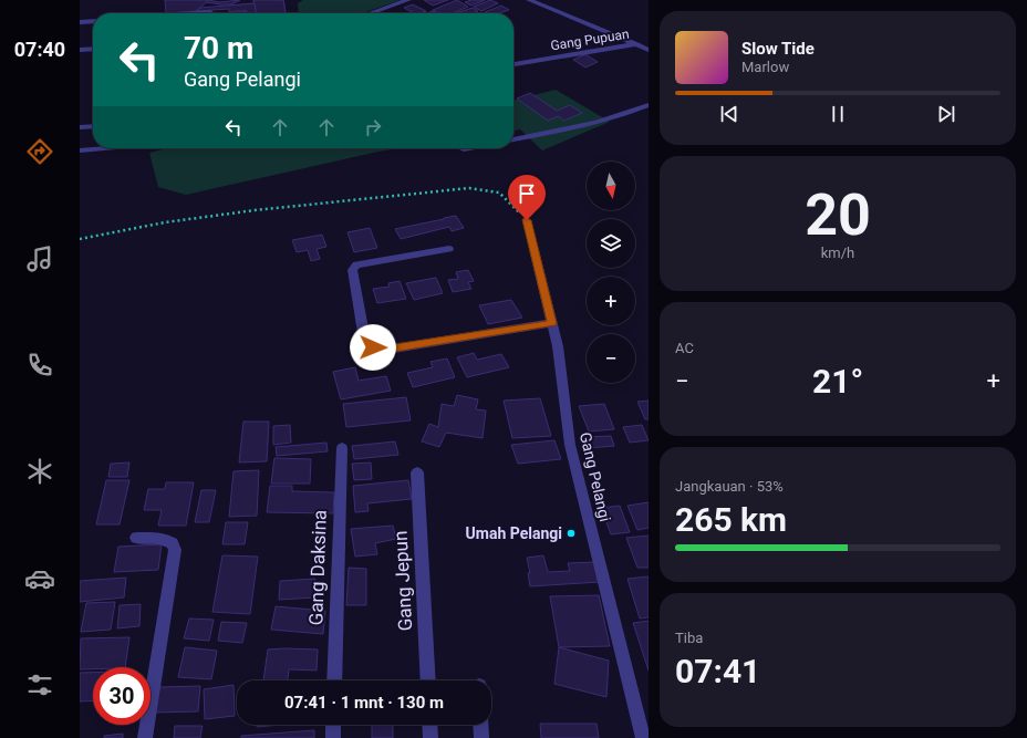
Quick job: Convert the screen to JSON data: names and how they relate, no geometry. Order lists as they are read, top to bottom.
{
  "streets": {
    "street": [
      "Gang Pupuan",
      "Gang Pelangi",
      "Gang Daksina",
      "Gang Jepun"
    ]
  },
  "places": ["Umah Pelangi"],
  "north": "bottom",
  "page": {
    "tabs": "07:40",
    "turn": ["70 m", "Gang Pelangi"],
    "song": ["Slow Tide", "Marlow"],
    "tile": [
      ["20", "km/h"],
      "AC",
      ["Jangkauan · 53%", "265 km"],
      ["Tiba", "07:41"]
    ],
    "map_buttons": ["+", "−"],
    "heat": ["−", "21°", "+"],
    "limit": "30",
    "trip": "07:41 · 1 mnt · 130 m"
  }
}
